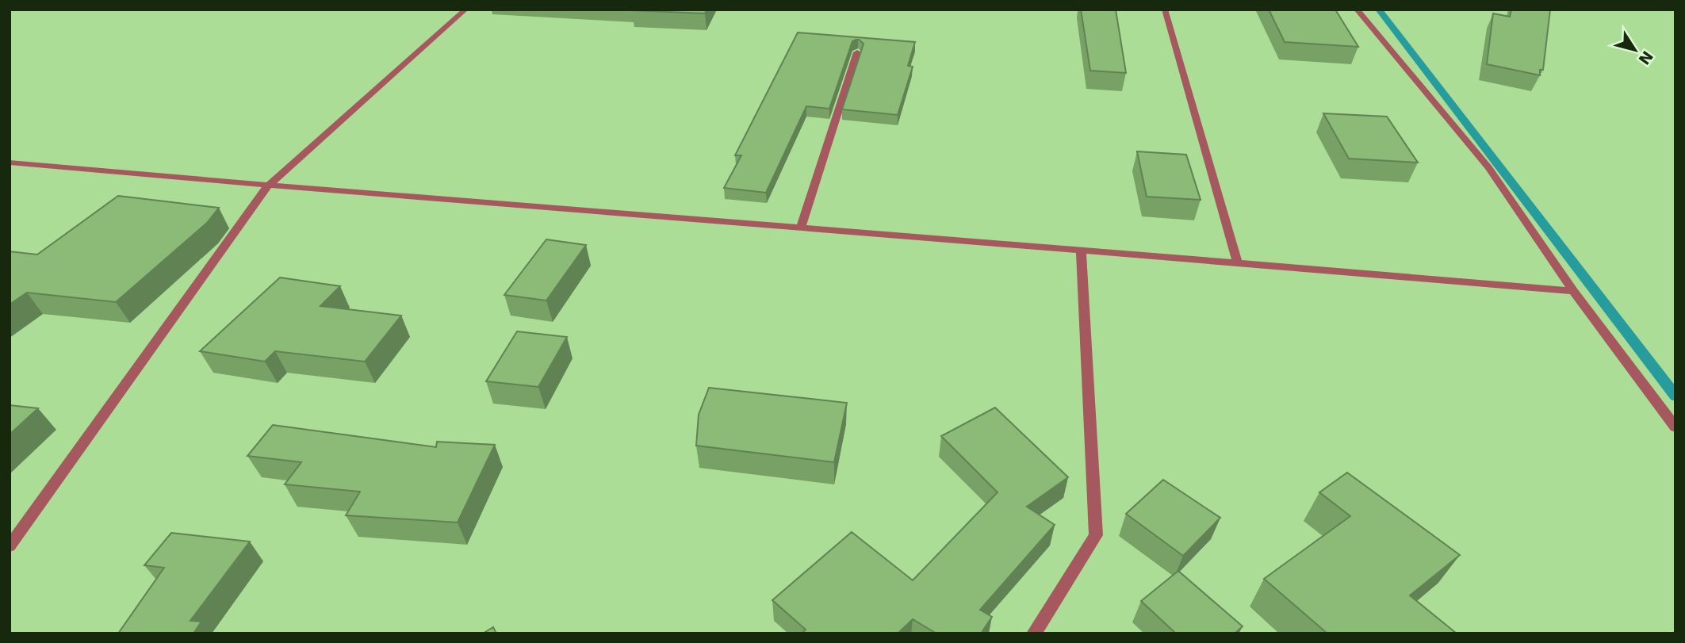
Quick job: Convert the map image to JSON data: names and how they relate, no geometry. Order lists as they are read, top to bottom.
{
  "north": "bottom right"
}
